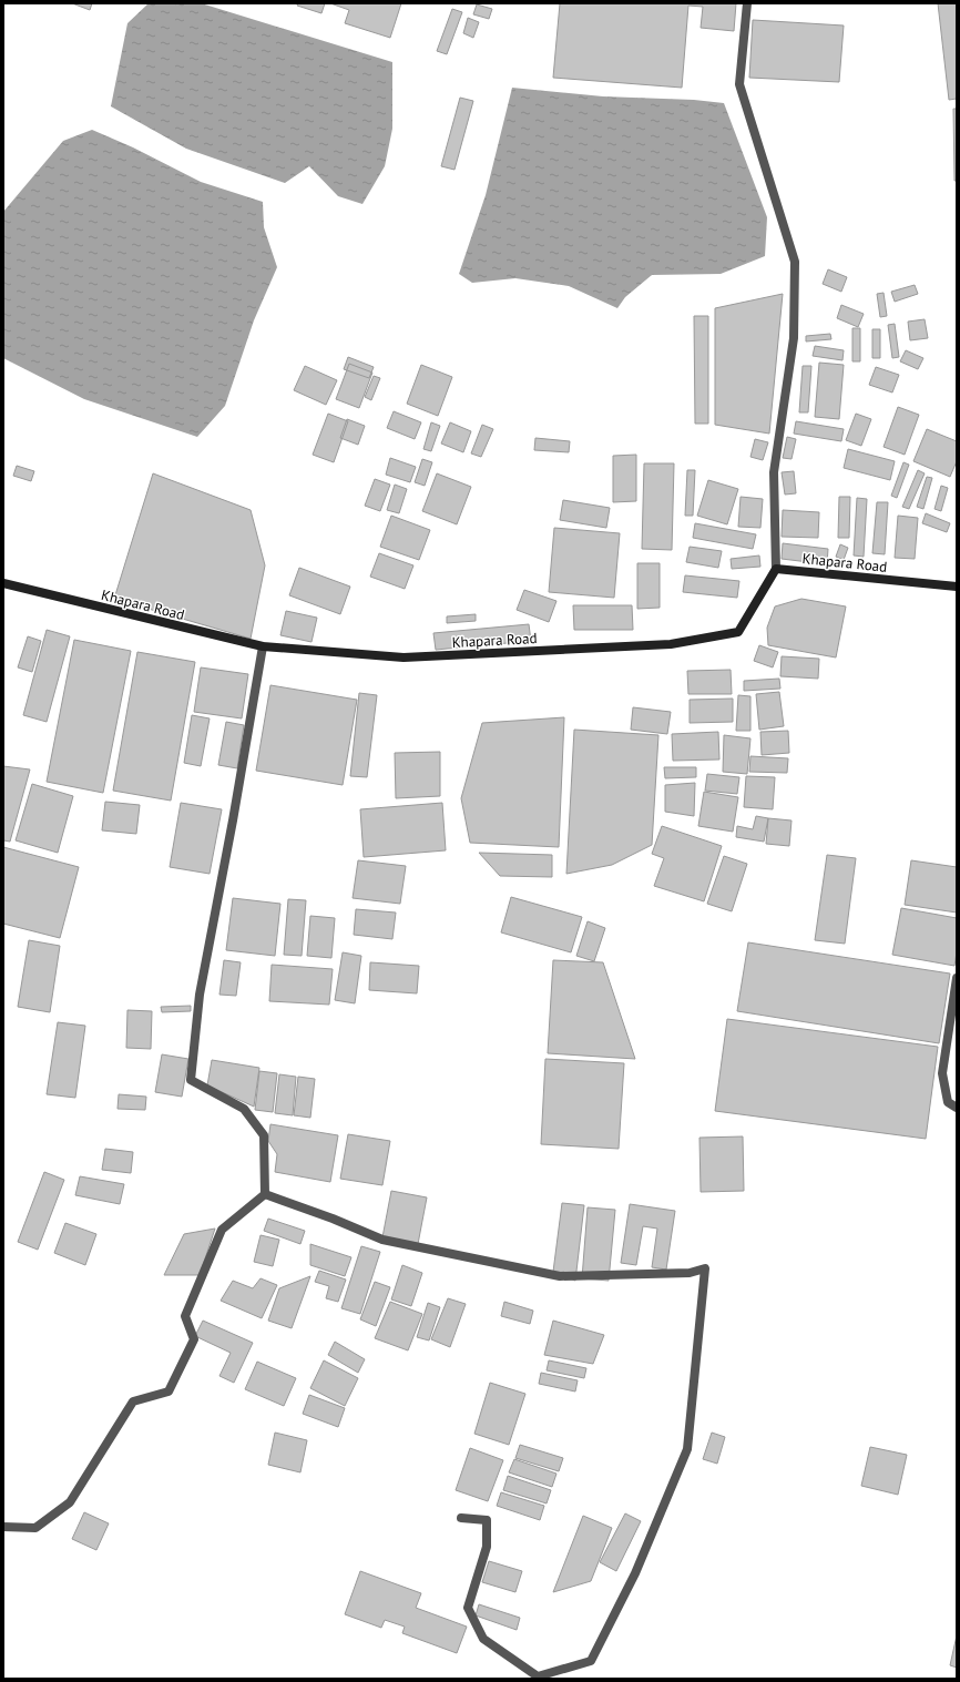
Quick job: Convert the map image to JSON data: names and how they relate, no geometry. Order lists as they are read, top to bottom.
{
  "streets": {
    "street": ["Khapara Road"]
  }
}
